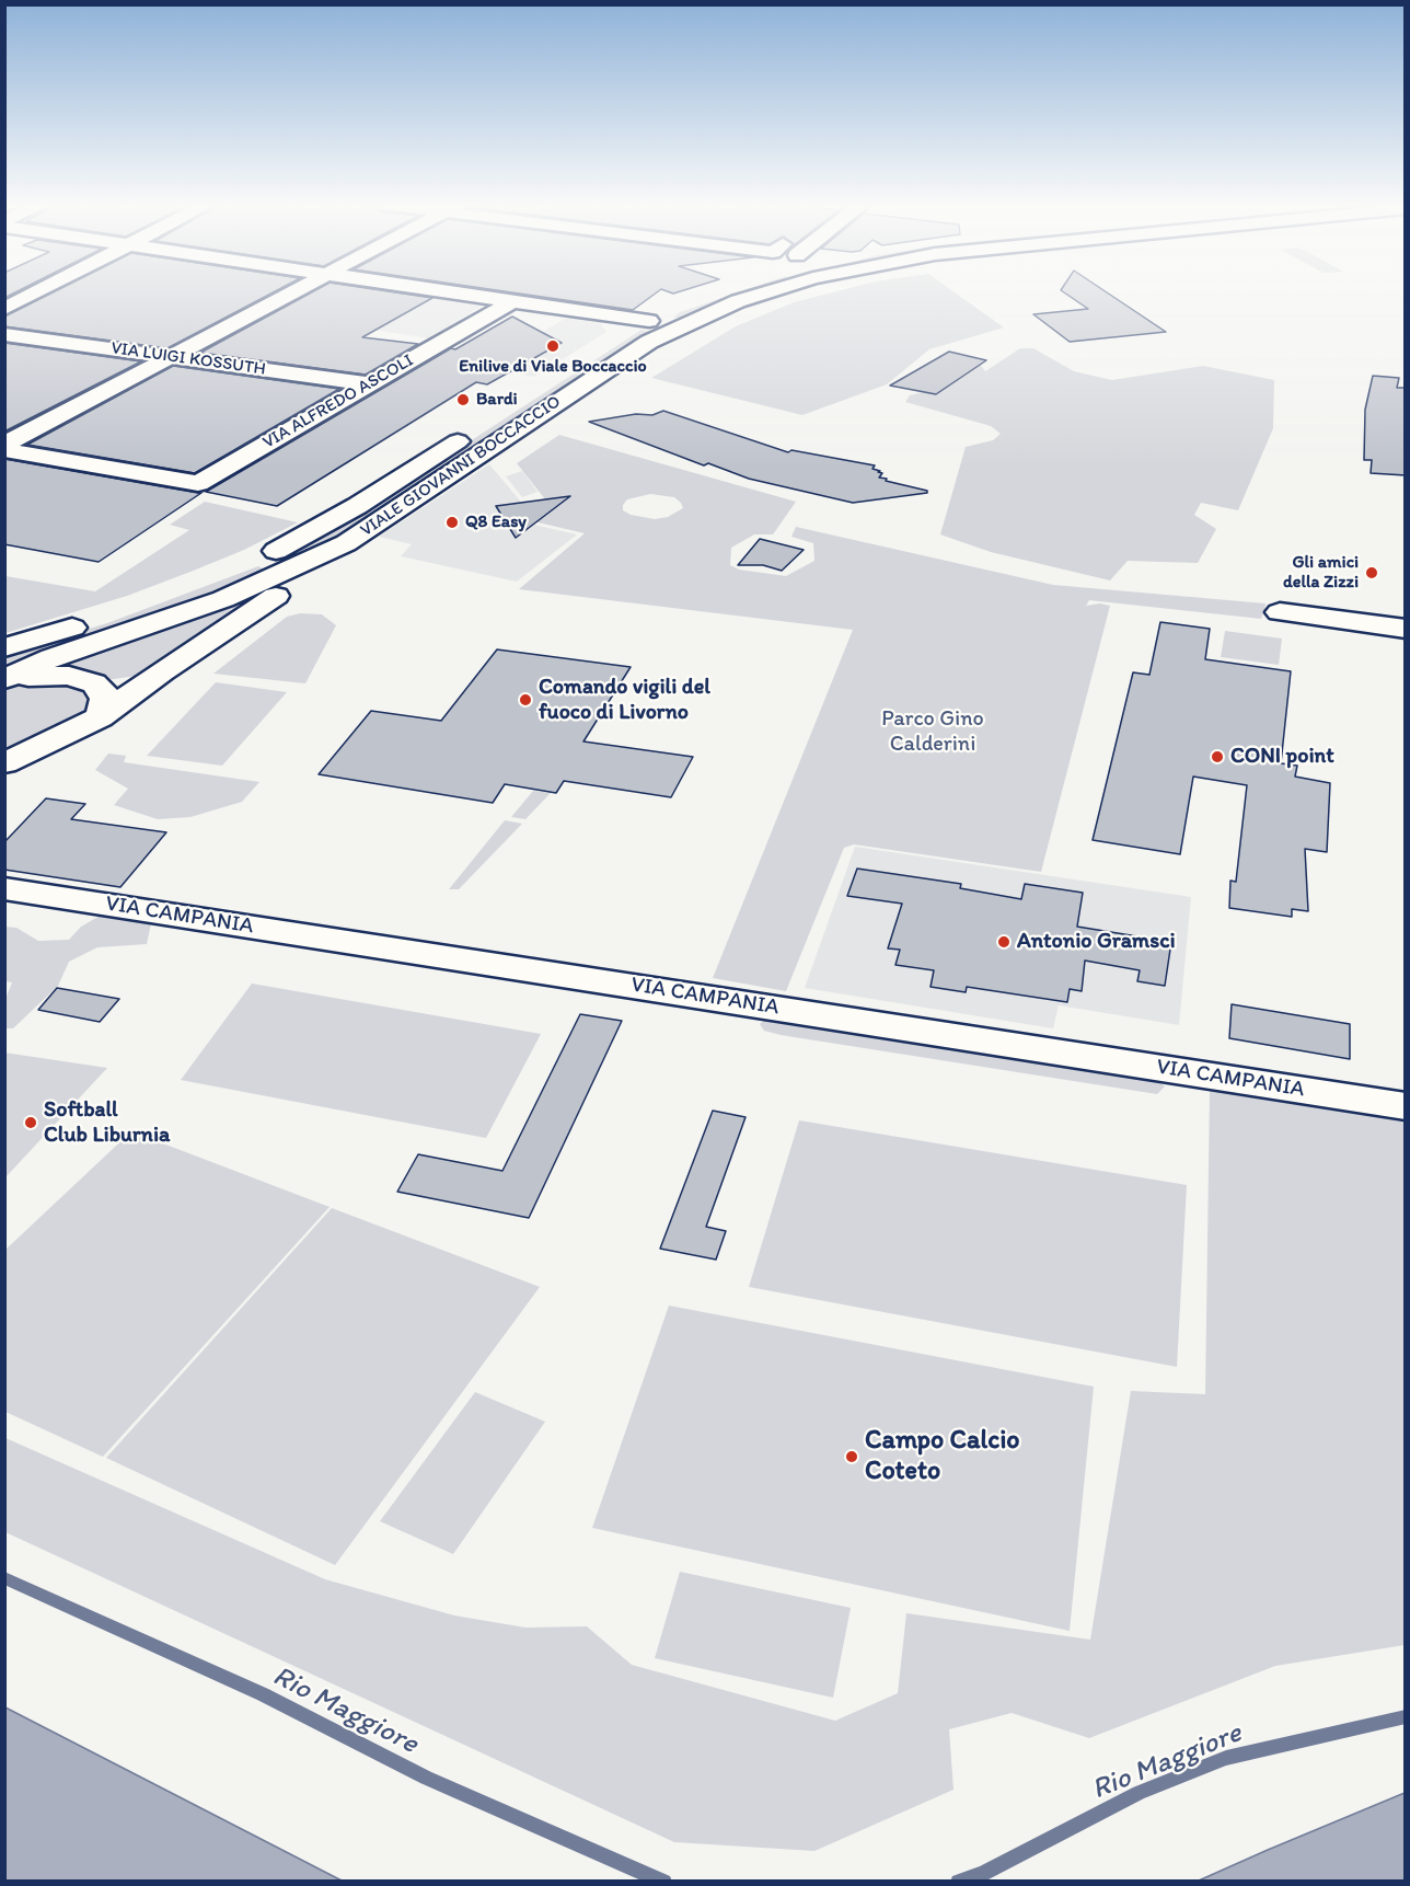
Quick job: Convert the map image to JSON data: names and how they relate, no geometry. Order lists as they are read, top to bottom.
{
  "streets": {
    "street": [
      "VIA LUIGI KOSSUTH",
      "VIA ALFREDO ASCOLI",
      "VIALE GIOVANNI BOCCACCIO",
      "VIA CAMPANIA"
    ]
  },
  "crossings": [
    ["VIA LUIGI KOSSUTH", "VIA ALFREDO ASCOLI"]
  ],
  "water": ["Rio Maggiore"],
  "parks": ["Parco Gino Calderini"],
  "places": [
    "Enilive di Viale Boccaccio",
    "Bardi",
    "Q8 Easy",
    "Gli amici della Zizzi",
    "Comando vigili del fuoco di Livorno",
    "CONI point",
    "Antonio Gramsci",
    "Softball Club Liburnia",
    "Campo Calcio Coteto"
  ]
}
